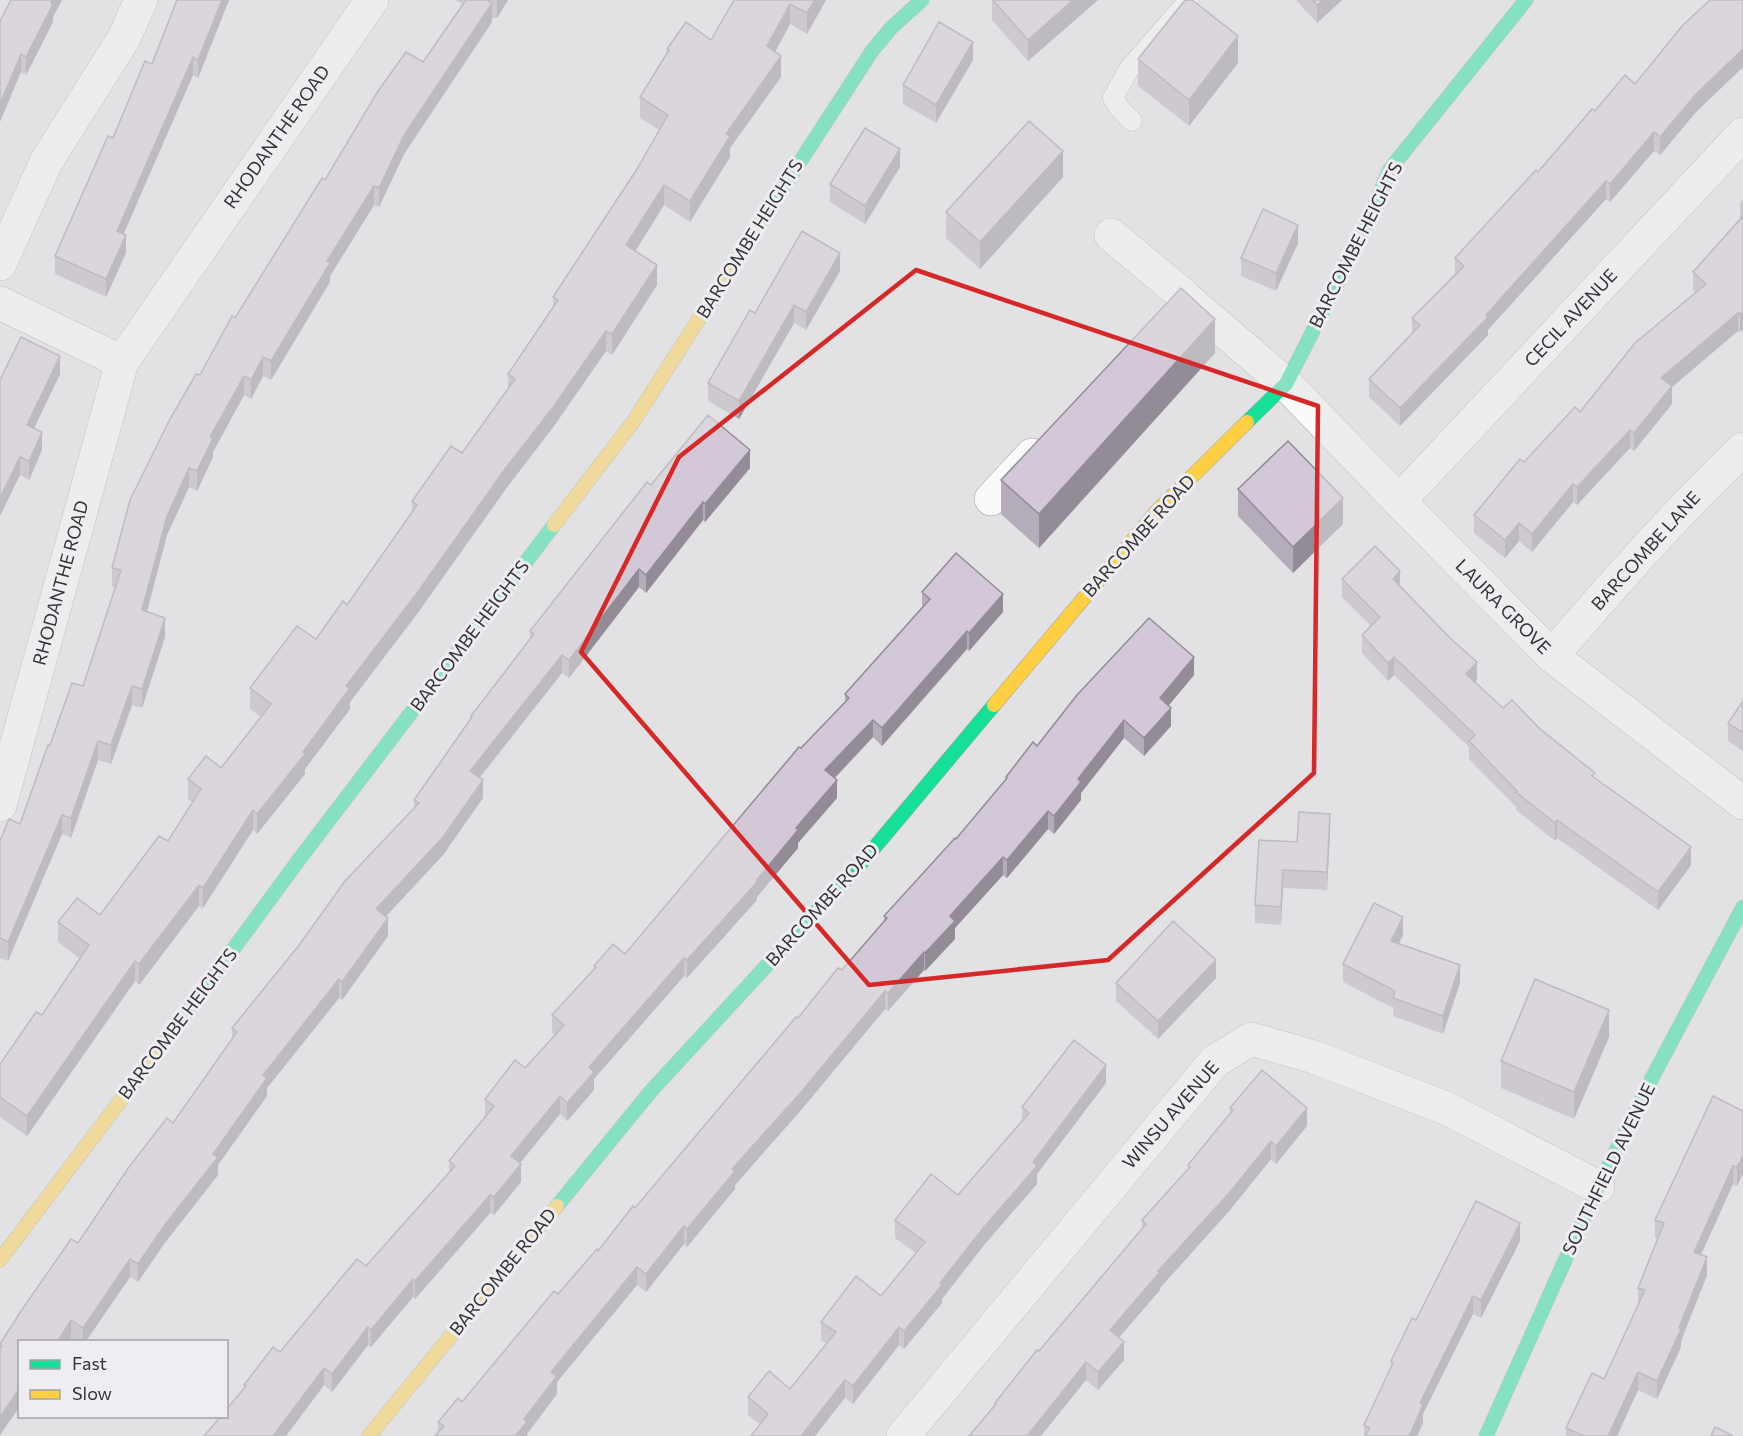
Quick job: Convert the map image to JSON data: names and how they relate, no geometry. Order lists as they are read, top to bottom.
{
  "streets": {
    "street": [
      "RHODANTHE ROAD",
      "BARCOMBE HEIGHTS",
      "CECIL AVENUE",
      "BARCOMBE ROAD",
      "BARCOMBE LANE",
      "LAURA GROVE",
      "WINSU AVENUE",
      "SOUTHFIELD AVENUE"
    ]
  },
  "crossings": [
    ["BARCOMBE HEIGHTS", "BARCOMBE ROAD"],
    ["BARCOMBE HEIGHTS", "LAURA GROVE"],
    ["CECIL AVENUE", "LAURA GROVE"],
    ["BARCOMBE ROAD", "LAURA GROVE"],
    ["BARCOMBE LANE", "LAURA GROVE"],
    ["WINSU AVENUE", "SOUTHFIELD AVENUE"]
  ],
  "legend": ["Fast", "Slow"]
}
